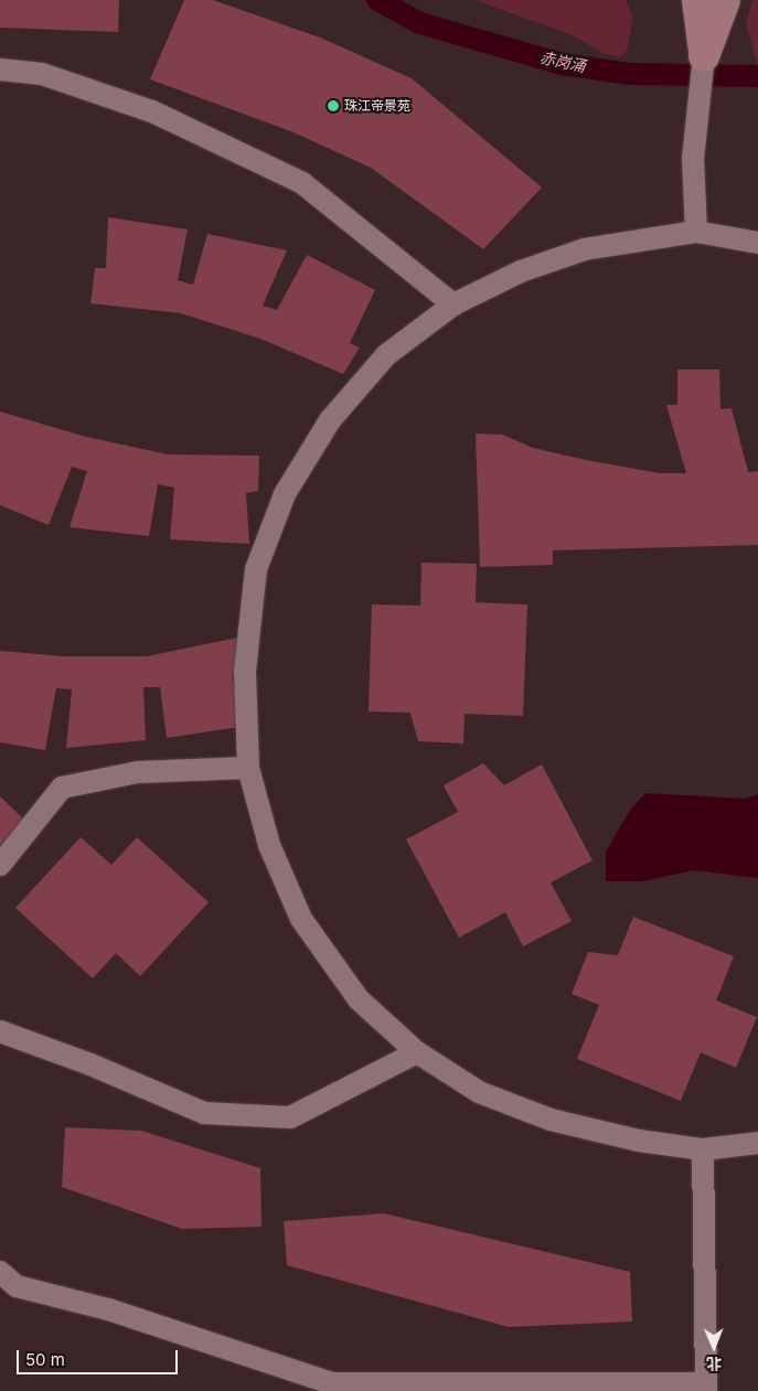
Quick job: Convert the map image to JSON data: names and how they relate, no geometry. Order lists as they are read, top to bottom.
{
  "water": ["赤岗涌"],
  "places": ["珠江帝景苑"],
  "scale_bar": "50 m",
  "north": "bottom"
}
